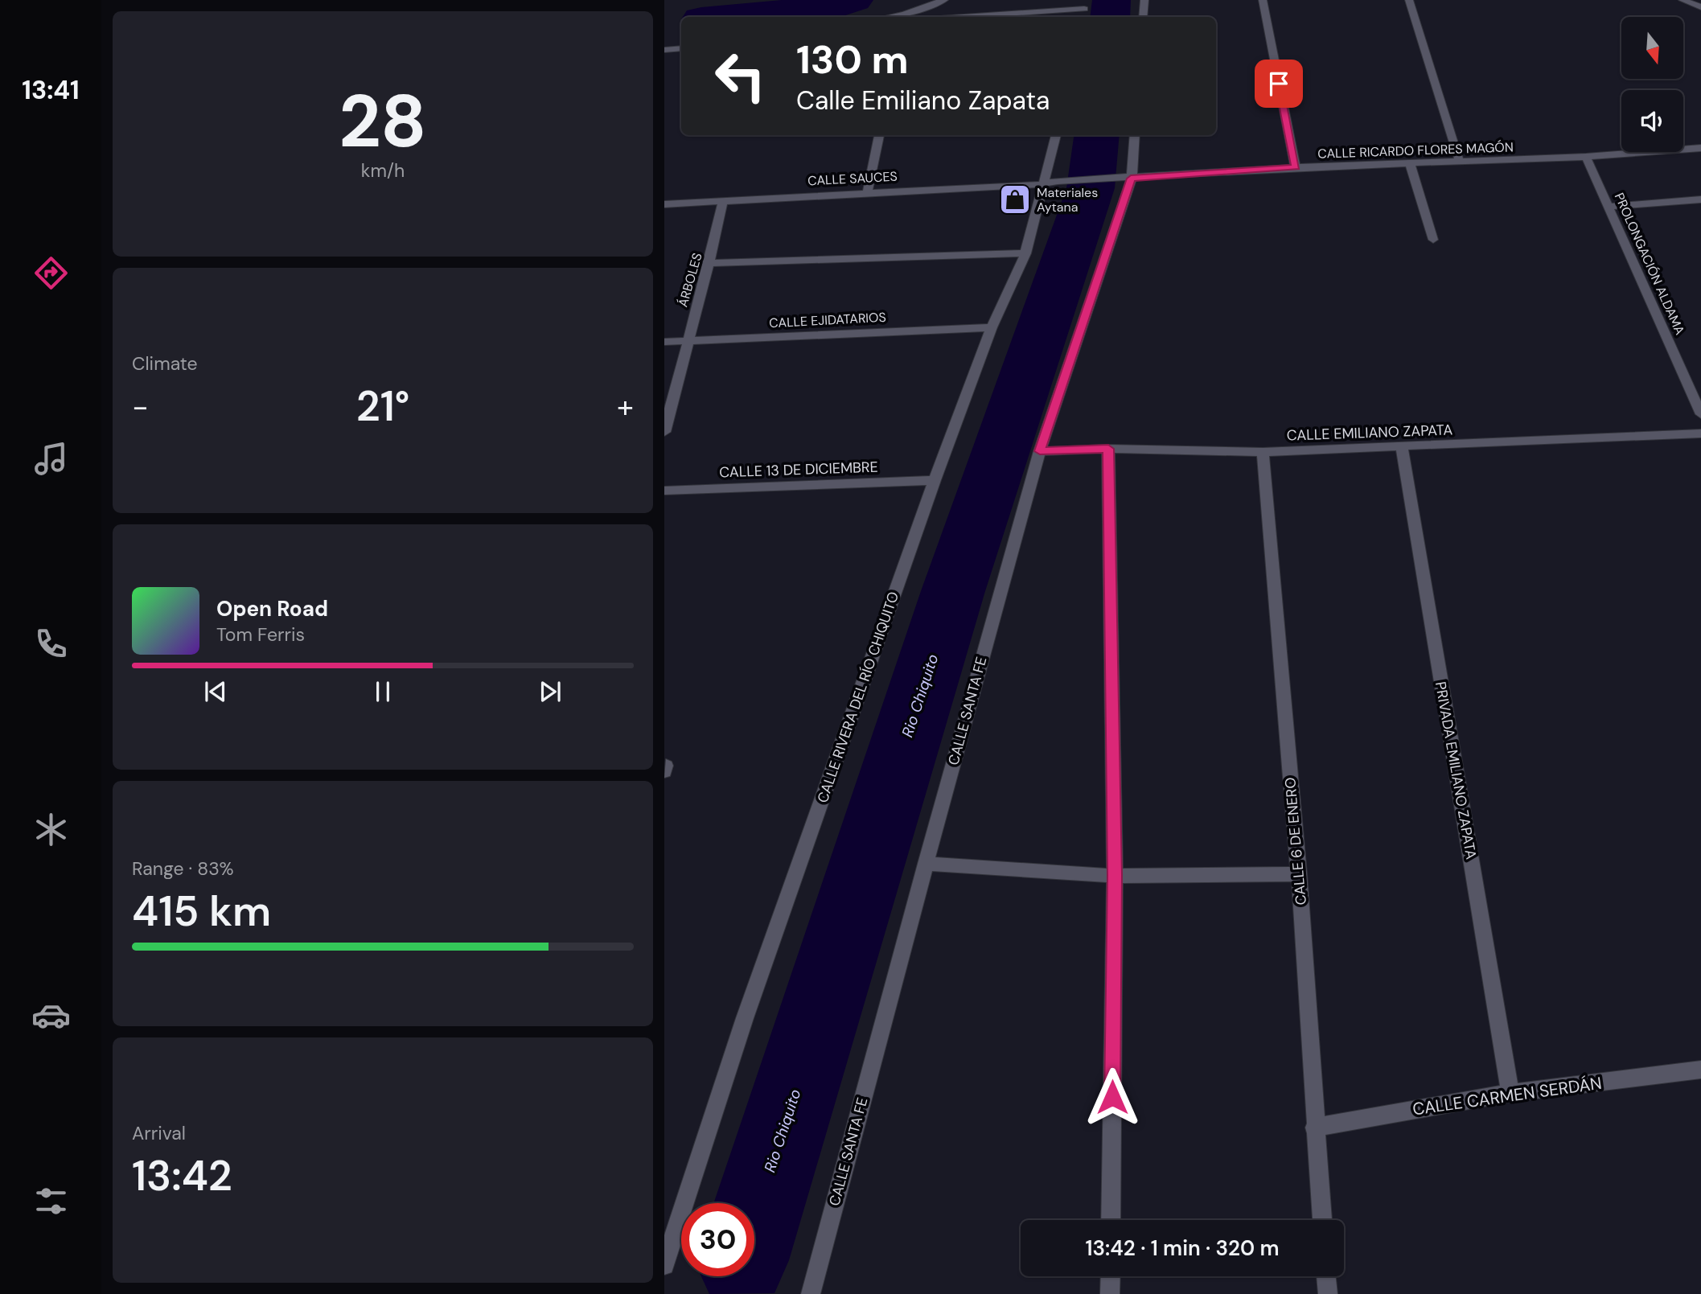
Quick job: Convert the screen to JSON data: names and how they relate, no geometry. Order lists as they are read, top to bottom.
{
  "streets": {
    "street": [
      "CALLE RICARDO FLORES MAGÓN",
      "CALLE SAUCES",
      "PROLONGACIÓN ALDAMA",
      "ÁRBOLES",
      "CALLE EJIDATARIOS",
      "CALLE EMILIANO ZAPATA",
      "CALLE 13 DE DICIEMBRE",
      "CALLE RIVERA DEL RÍO CHIQUITO",
      "CALLE SANTA FE",
      "PRIVADA EMILIANO ZAPATA",
      "CALLE 6 DE ENERO",
      "CALLE CARMEN SERDÁN"
    ]
  },
  "crossings": [
    ["CALLE RICARDO FLORES MAGÓN", "CALLE SAUCES"],
    ["CALLE RICARDO FLORES MAGÓN", "PROLONGACIÓN ALDAMA"],
    ["CALLE RICARDO FLORES MAGÓN", "CALLE SANTA FE"],
    ["CALLE SAUCES", "ÁRBOLES"],
    ["CALLE SAUCES", "CALLE RIVERA DEL RÍO CHIQUITO"],
    ["ÁRBOLES", "CALLE EJIDATARIOS"],
    ["CALLE EJIDATARIOS", "CALLE RIVERA DEL RÍO CHIQUITO"],
    ["CALLE EMILIANO ZAPATA", "CALLE SANTA FE"],
    ["CALLE EMILIANO ZAPATA", "PRIVADA EMILIANO ZAPATA"],
    ["CALLE EMILIANO ZAPATA", "CALLE 6 DE ENERO"],
    ["CALLE 13 DE DICIEMBRE", "CALLE RIVERA DEL RÍO CHIQUITO"],
    ["PRIVADA EMILIANO ZAPATA", "CALLE CARMEN SERDÁN"],
    ["CALLE 6 DE ENERO", "CALLE CARMEN SERDÁN"]
  ],
  "water": ["Rio Chiquito"],
  "places": {
    "shop": ["Materiales Aytana"]
  },
  "north": "bottom",
  "page": {
    "tabs": "13:41",
    "tile": [
      ["28", "km/h"],
      "Climate",
      ["Range · 83%", "415 km"],
      ["Arrival", "13:42"]
    ],
    "turn": ["130 m", "Calle Emiliano Zapata"],
    "heat": ["−", "21°", "+"],
    "song": ["Open Road", "Tom Ferris"],
    "limit": "30",
    "trip": "13:42 · 1 min · 320 m"
  }
}
